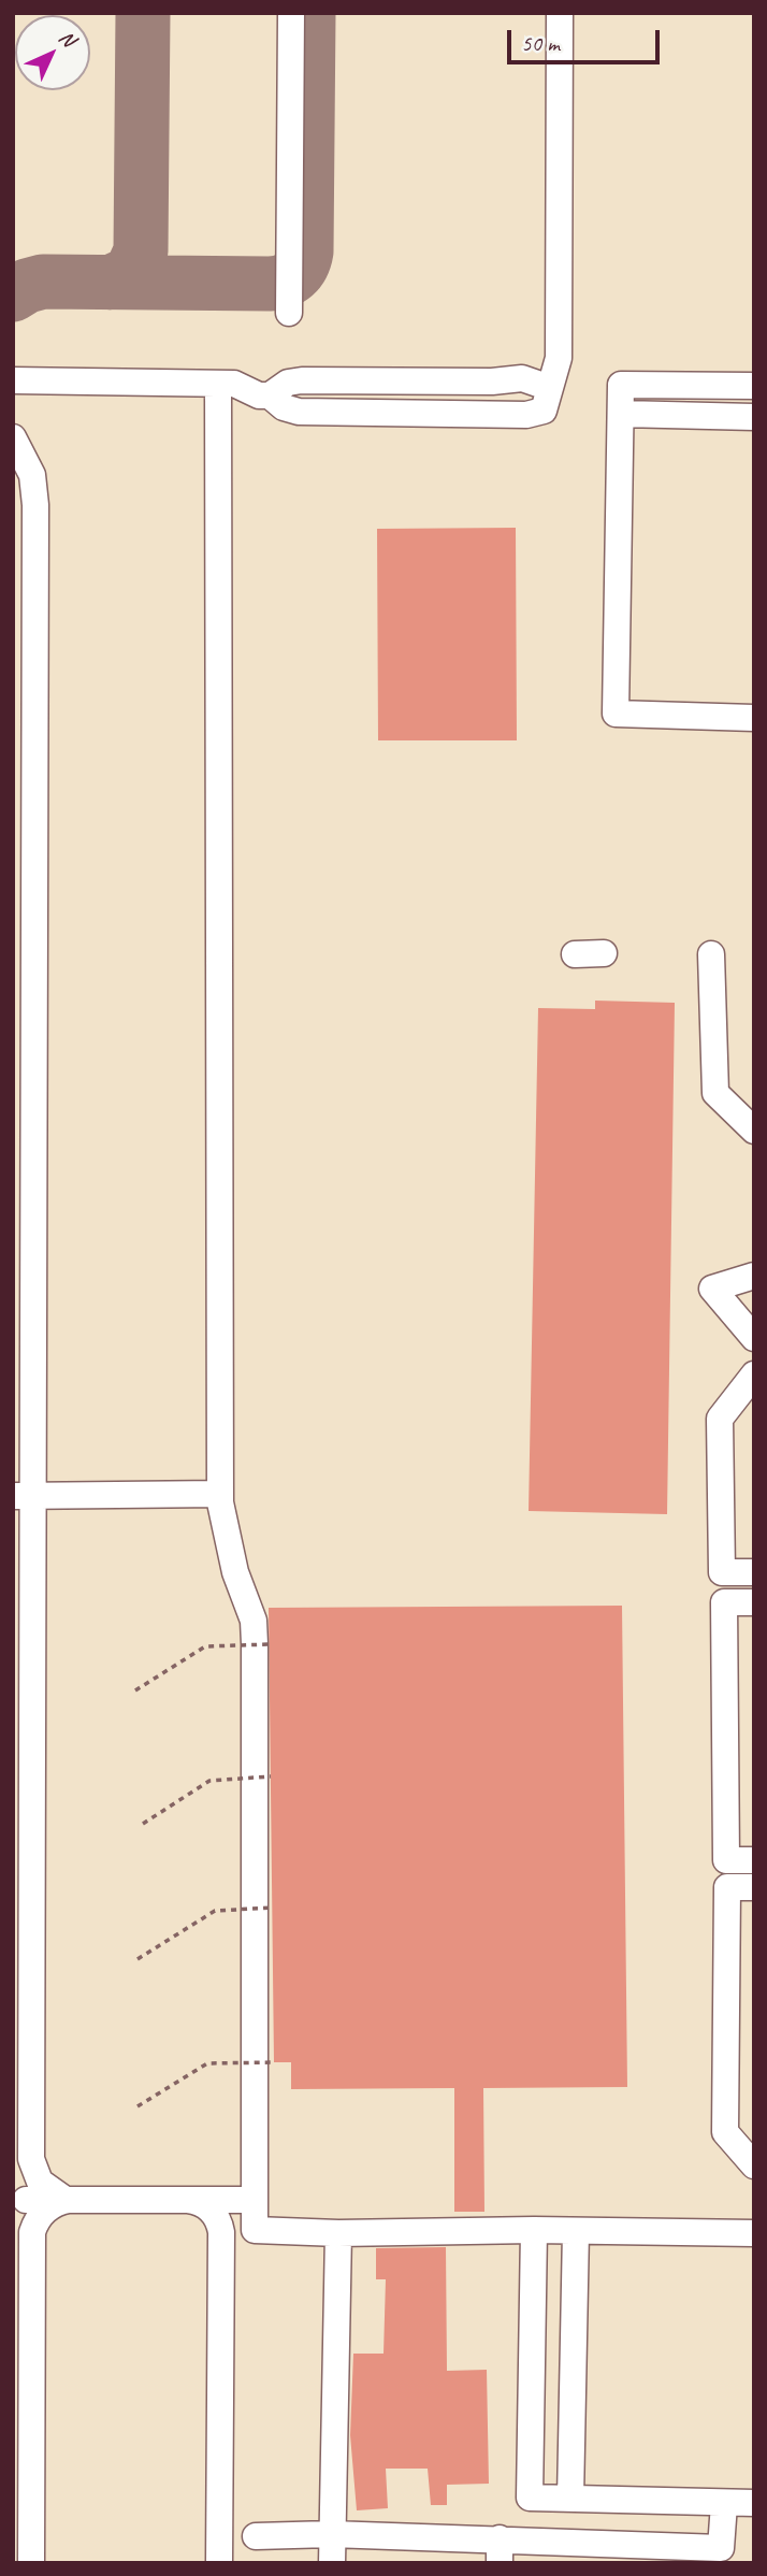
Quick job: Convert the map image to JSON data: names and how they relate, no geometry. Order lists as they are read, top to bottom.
{
  "scale_bar": "50 m",
  "north": "top right"
}
